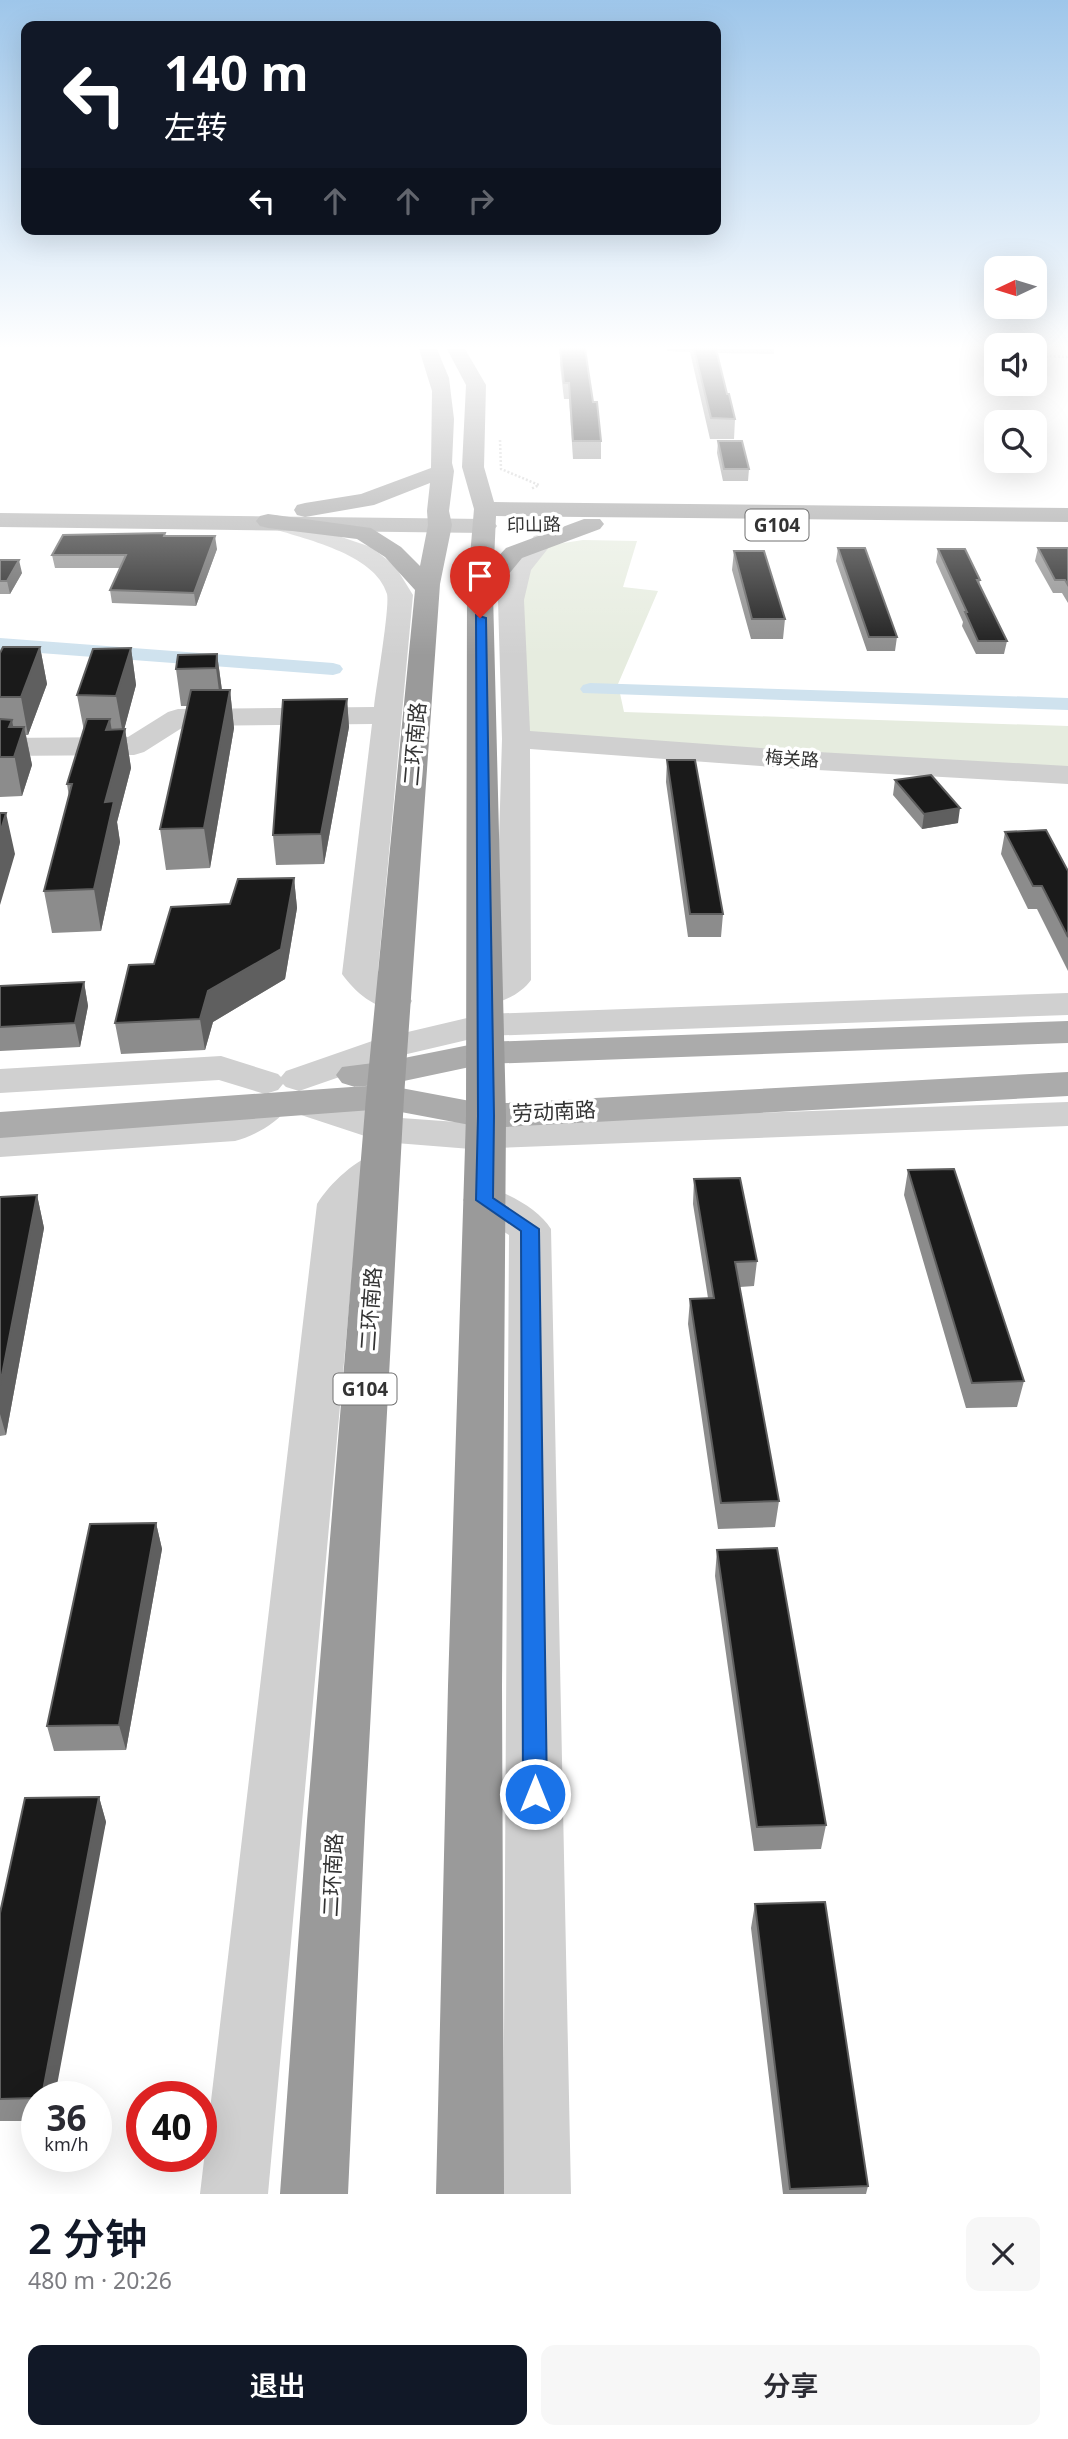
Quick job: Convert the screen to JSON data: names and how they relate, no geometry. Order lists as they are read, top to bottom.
{
  "streets": {
    "highway": ["印山路", "G104", "二环南路"],
    "main road": ["劳动南路"],
    "street": ["梅关路"]
  },
  "crossings": [
    ["印山路", "G104"],
    ["印山路", "二环南路"],
    ["G104", "二环南路"]
  ],
  "north": "left",
  "page": {
    "turn": ["140 m", "左转"],
    "speed": "36 km/h",
    "limit": "40",
    "heading": ["2 分钟", "480 m · 20:26"],
    "buttons": ["退出", "分享"]
  }
}
